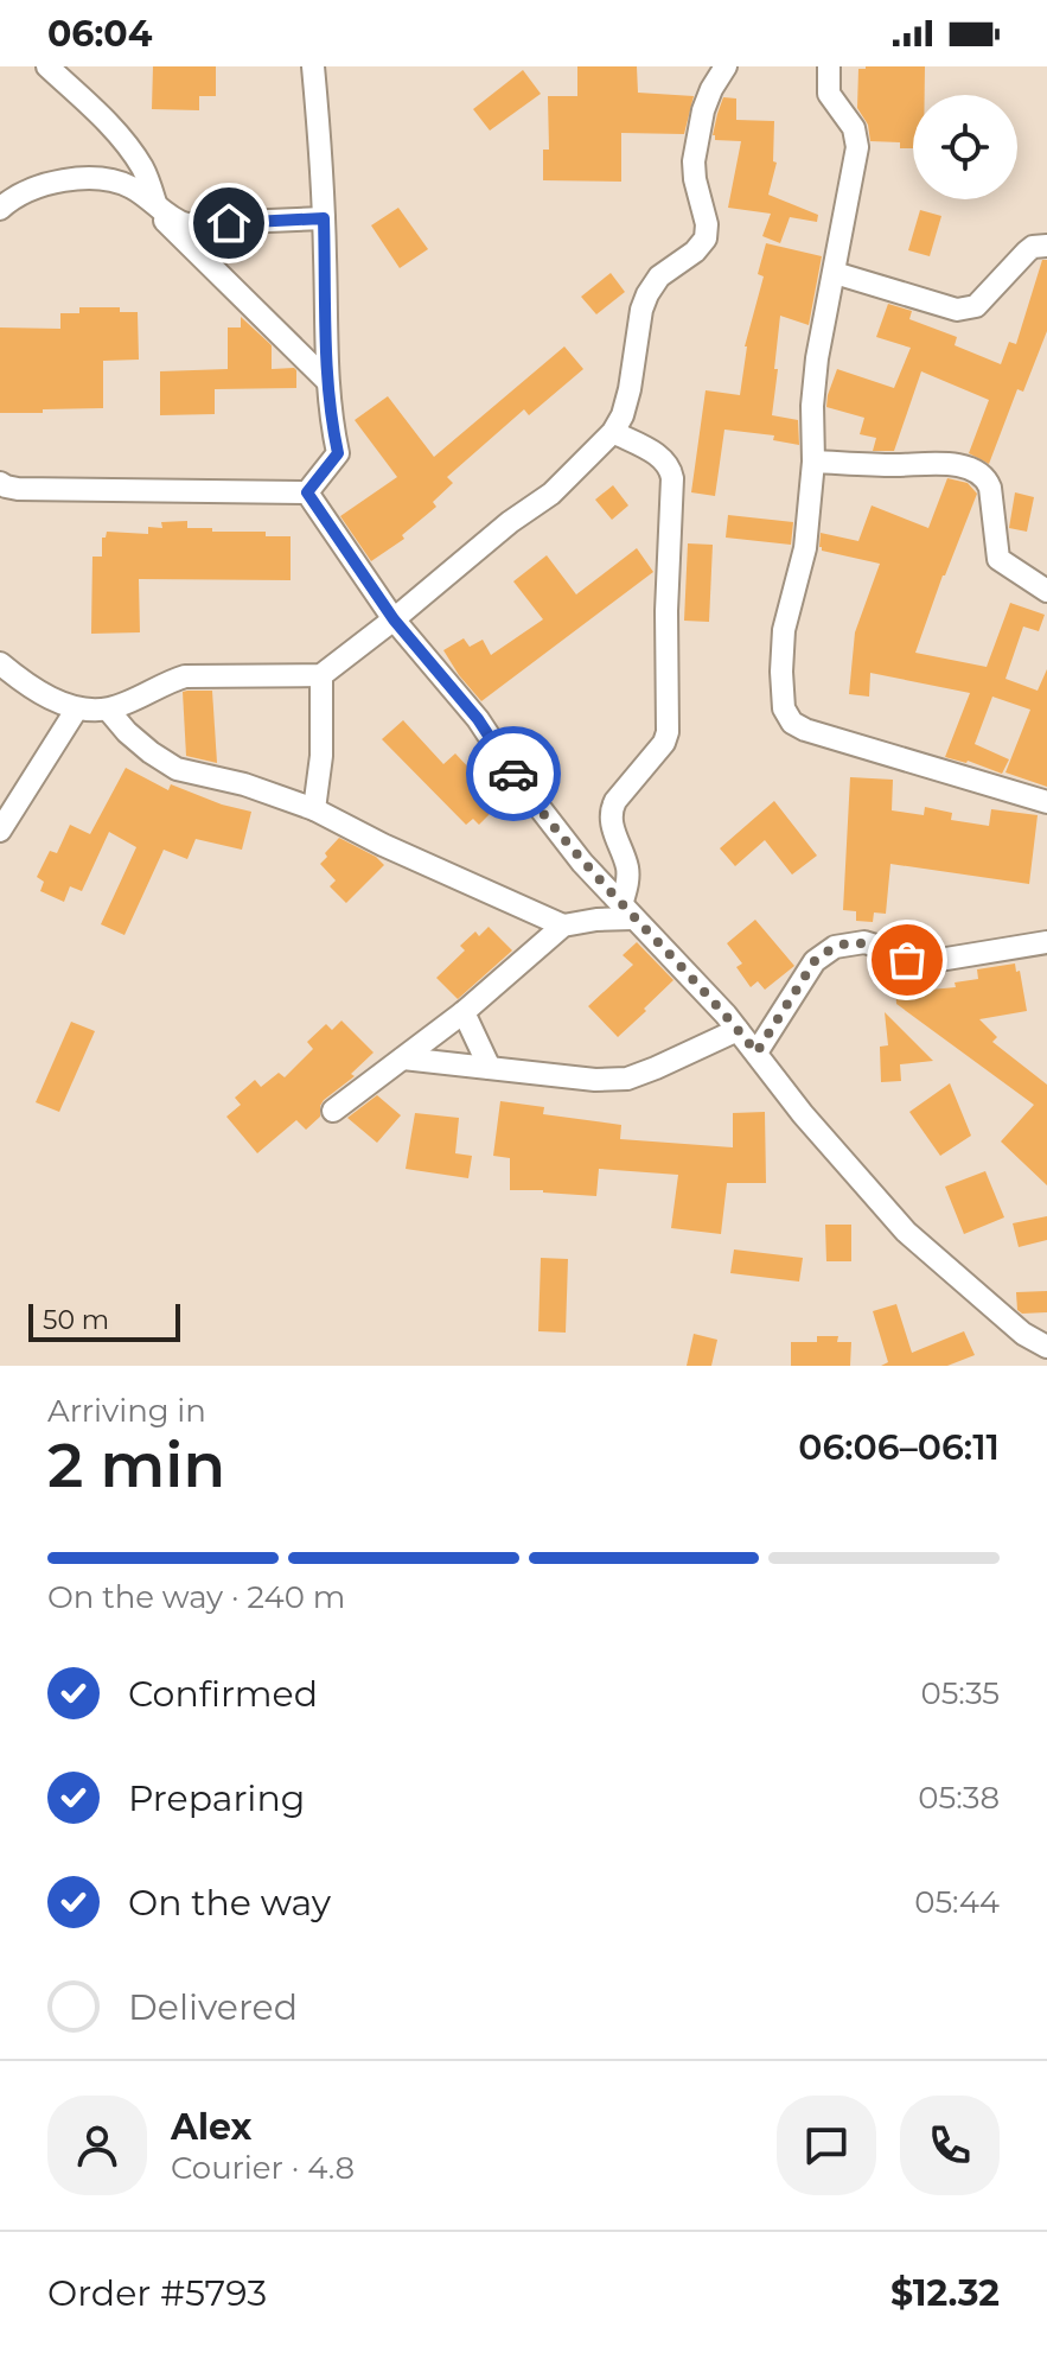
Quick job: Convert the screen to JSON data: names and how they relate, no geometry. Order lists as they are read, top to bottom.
{
  "scale_bar": "50 m",
  "page": {
    "status": "06:04",
    "scale": "50 m",
    "heading": ["2 min", "Arriving in", "06:06–06:11"],
    "panel": [
      "Alex",
      "Courier · 4.8",
      "Order #5793",
      "$12.32"
    ],
    "bar": "On the way · 240 m",
    "list": [
      ["Confirmed", "05:35"],
      ["Preparing", "05:38"],
      ["On the way", "05:44"],
      "Delivered"
    ]
  }
}
